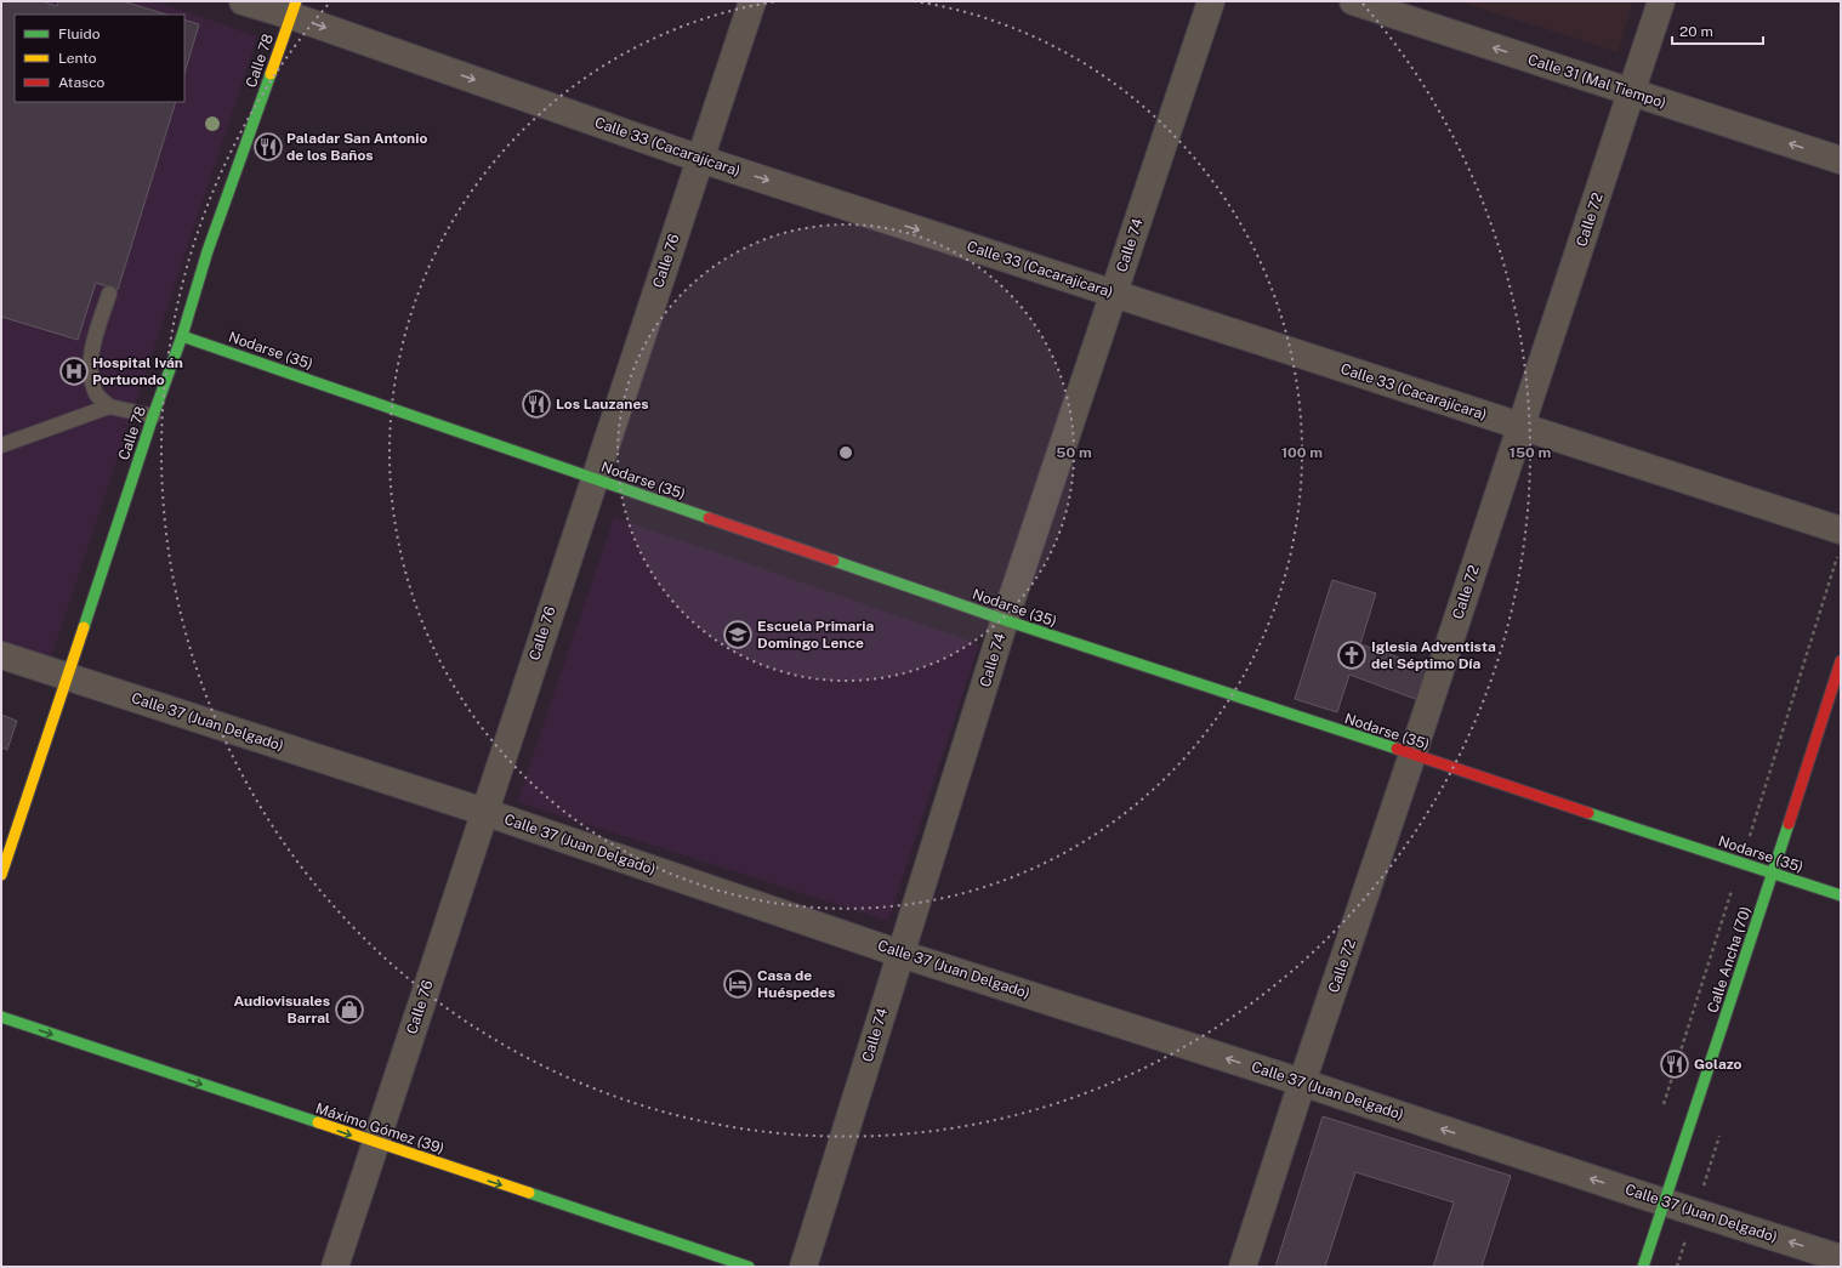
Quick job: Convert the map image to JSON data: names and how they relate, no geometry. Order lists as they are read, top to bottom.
{
  "streets": {
    "street": [
      "Calle 78",
      "Calle 31 (Mal Tiempo)",
      "Calle 33 (Cacarajícara)",
      "Calle 72",
      "Calle 74",
      "Calle 76",
      "Nodarse (35)",
      "Calle 37 (Juan Delgado)",
      "Calle Ancha (70)",
      "Máximo Gómez (39)"
    ]
  },
  "crossings": [
    ["Calle 78", "Calle 33 (Cacarajícara)"],
    ["Calle 78", "Nodarse (35)"],
    ["Calle 78", "Calle 37 (Juan Delgado)"],
    ["Calle 31 (Mal Tiempo)", "Calle 72"],
    ["Calle 33 (Cacarajícara)", "Calle 72"],
    ["Calle 33 (Cacarajícara)", "Calle 74"],
    ["Calle 33 (Cacarajícara)", "Calle 76"],
    ["Calle 72", "Nodarse (35)"],
    ["Calle 72", "Calle 37 (Juan Delgado)"],
    ["Calle 74", "Nodarse (35)"],
    ["Calle 74", "Calle 37 (Juan Delgado)"],
    ["Calle 76", "Nodarse (35)"],
    ["Calle 76", "Calle 37 (Juan Delgado)"],
    ["Calle 76", "Máximo Gómez (39)"],
    ["Nodarse (35)", "Calle Ancha (70)"],
    ["Calle 37 (Juan Delgado)", "Calle Ancha (70)"]
  ],
  "one_way": [
    "Calle 31 (Mal Tiempo)",
    "Calle 33 (Cacarajícara)",
    "Calle 37 (Juan Delgado)",
    "Máximo Gómez (39)"
  ],
  "places": {
    "restaurant": ["Paladar San Antonio de los Baños", "Los Lauzanes", "Golazo"],
    "hospital": ["Hospital Iván Portuondo"],
    "school or university": ["Escuela Primaria Domingo Lence"],
    "church": ["Iglesia Adventista del Séptimo Día"],
    "hotel": ["Casa de Huéspedes"],
    "shop": ["Audiovisuales Barral"]
  },
  "legend": ["Fluido", "Lento", "Atasco"],
  "scale_bar": "20 m",
  "rings": ["50 m", "100 m", "150 m"]
}
